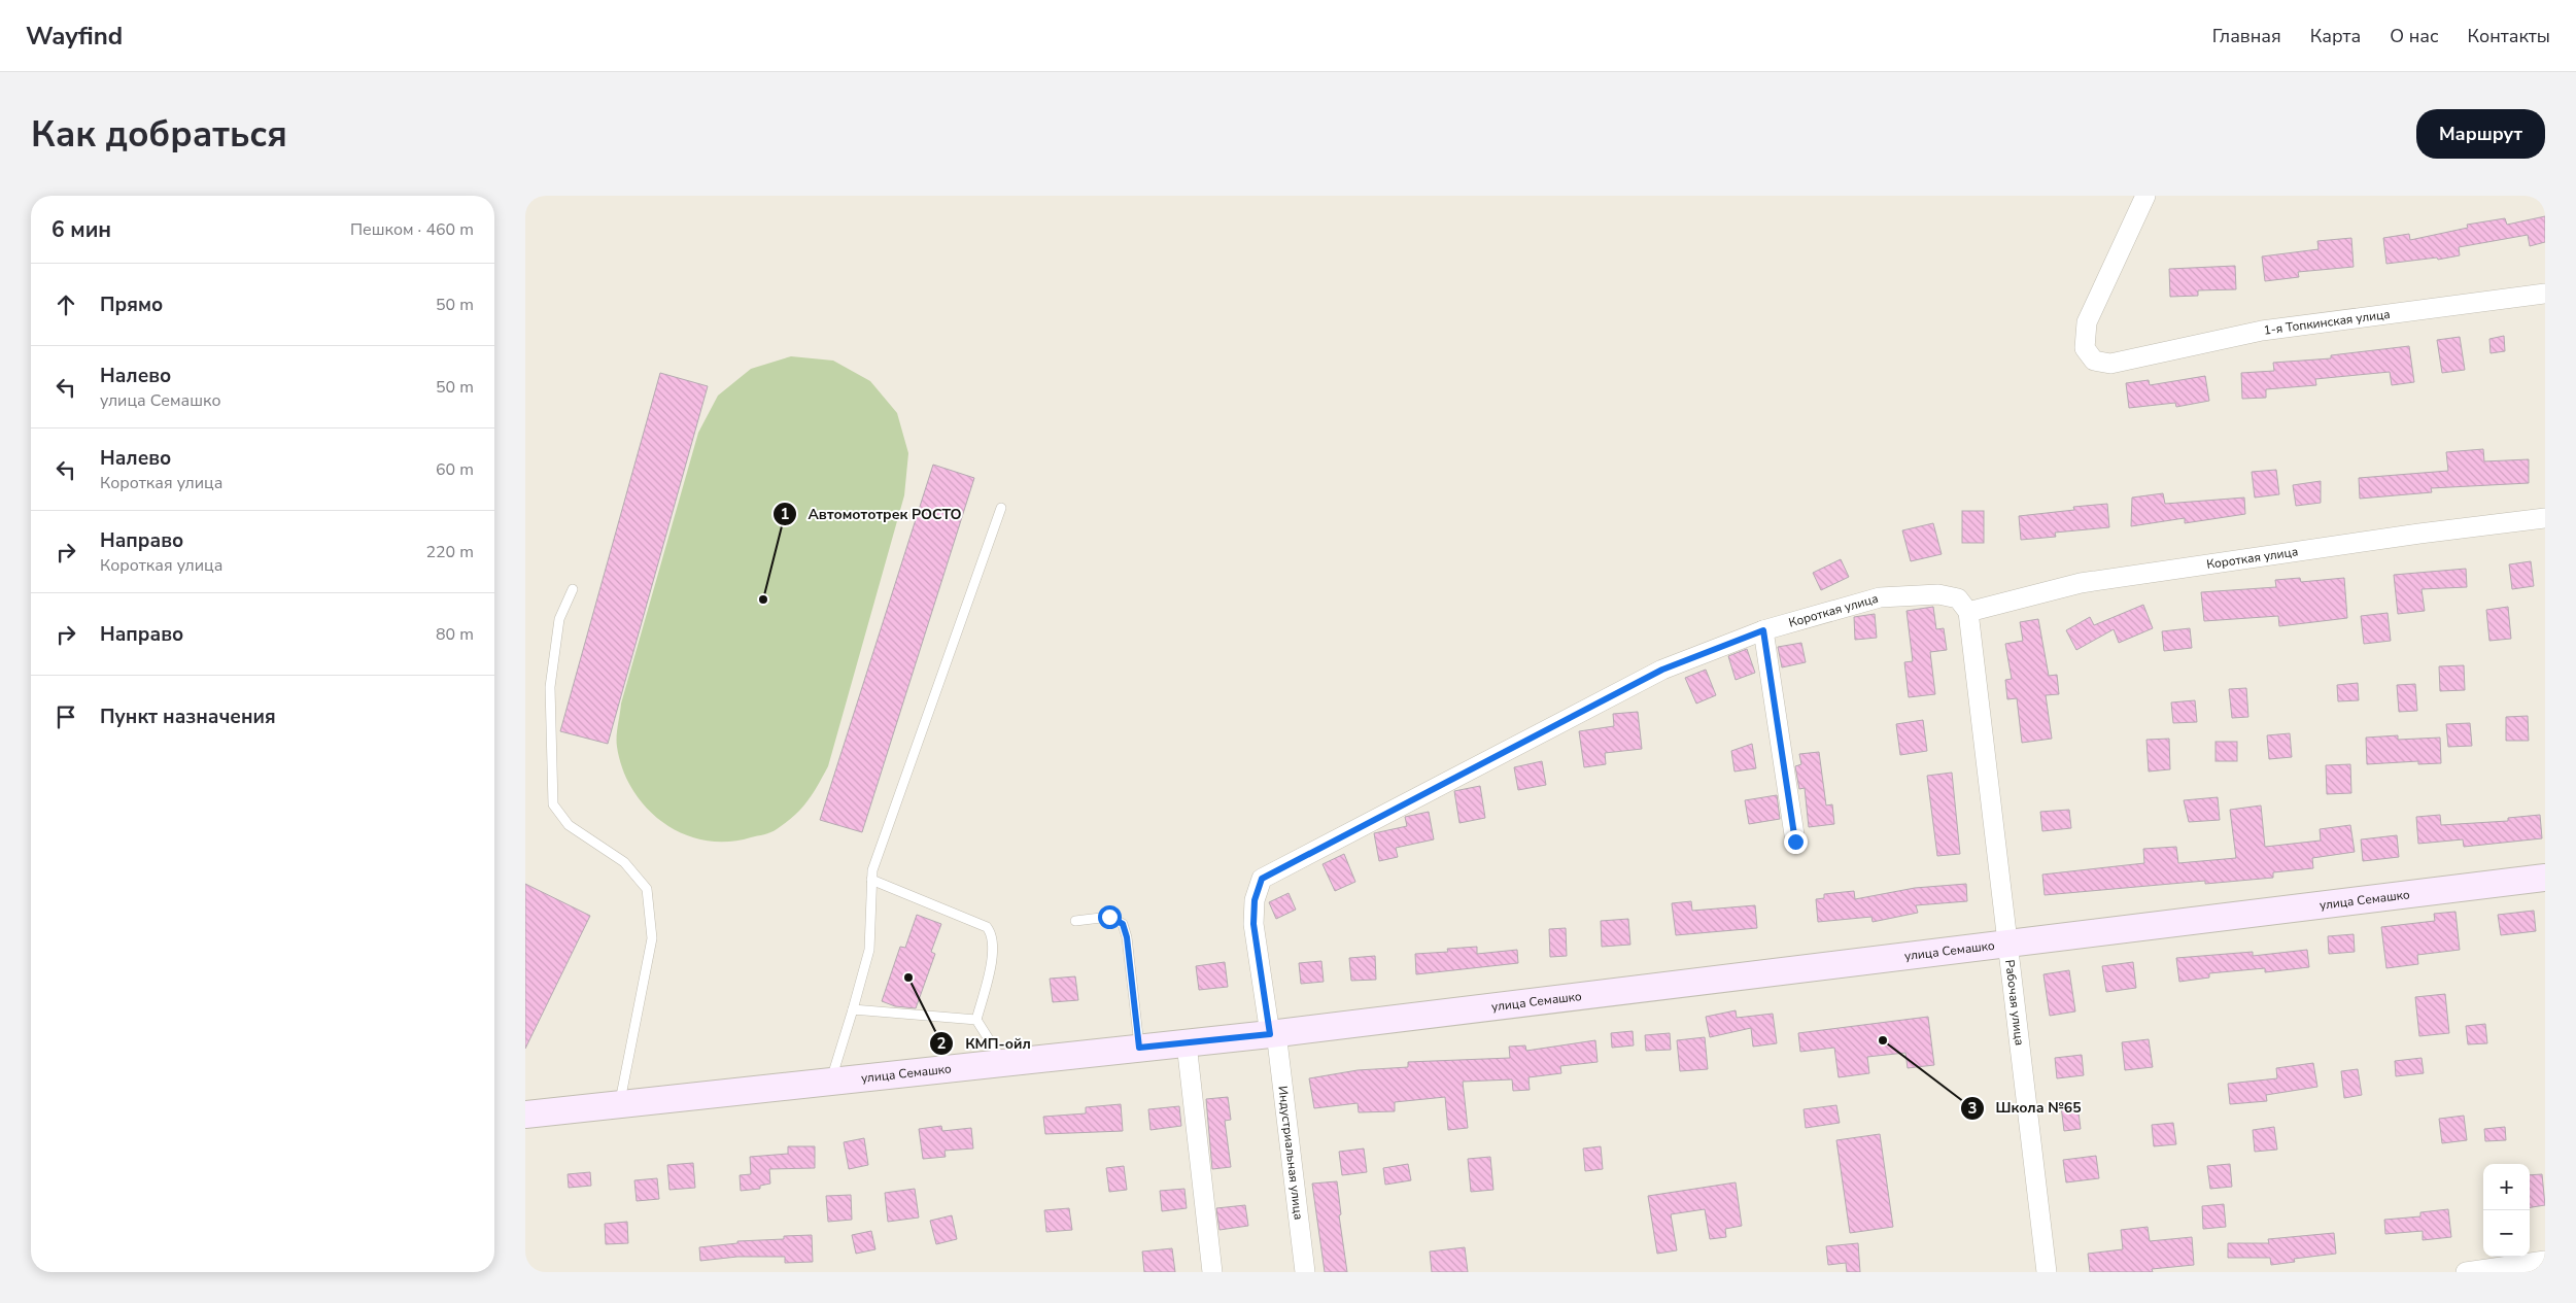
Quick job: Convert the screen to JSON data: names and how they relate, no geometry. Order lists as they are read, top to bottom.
{
  "streets": {
    "main road": ["улица Семашко"],
    "street": [
      "1-я Топкинская улица",
      "Короткая улица",
      "Рабочая улица",
      "Индустриальная улица"
    ]
  },
  "crossings": [
    ["Короткая улица", "улица Семашко"],
    ["Короткая улица", "Рабочая улица"],
    ["Короткая улица", "Индустриальная улица"],
    ["улица Семашко", "Рабочая улица"],
    ["улица Семашко", "Индустриальная улица"]
  ],
  "places": ["Автомототрек РОСТО", "КМП-ойл", "Школа №65"],
  "page": {
    "header": "Wayfind",
    "nav": [
      "Главная",
      "Карта",
      "О нас",
      "Контакты"
    ],
    "buttons": "Маршрут",
    "title": "Как добраться",
    "heading": ["6 мин", "Пешком · 460 m"],
    "list": [
      ["Прямо", "50 m"],
      ["Налево", "улица Семашко", "50 m"],
      ["Налево", "Короткая улица", "60 m"],
      ["Направо", "Короткая улица", "220 m"],
      ["Направо", "80 m"],
      "Пункт назначения"
    ],
    "map_buttons": ["+", "−"]
  }
}
